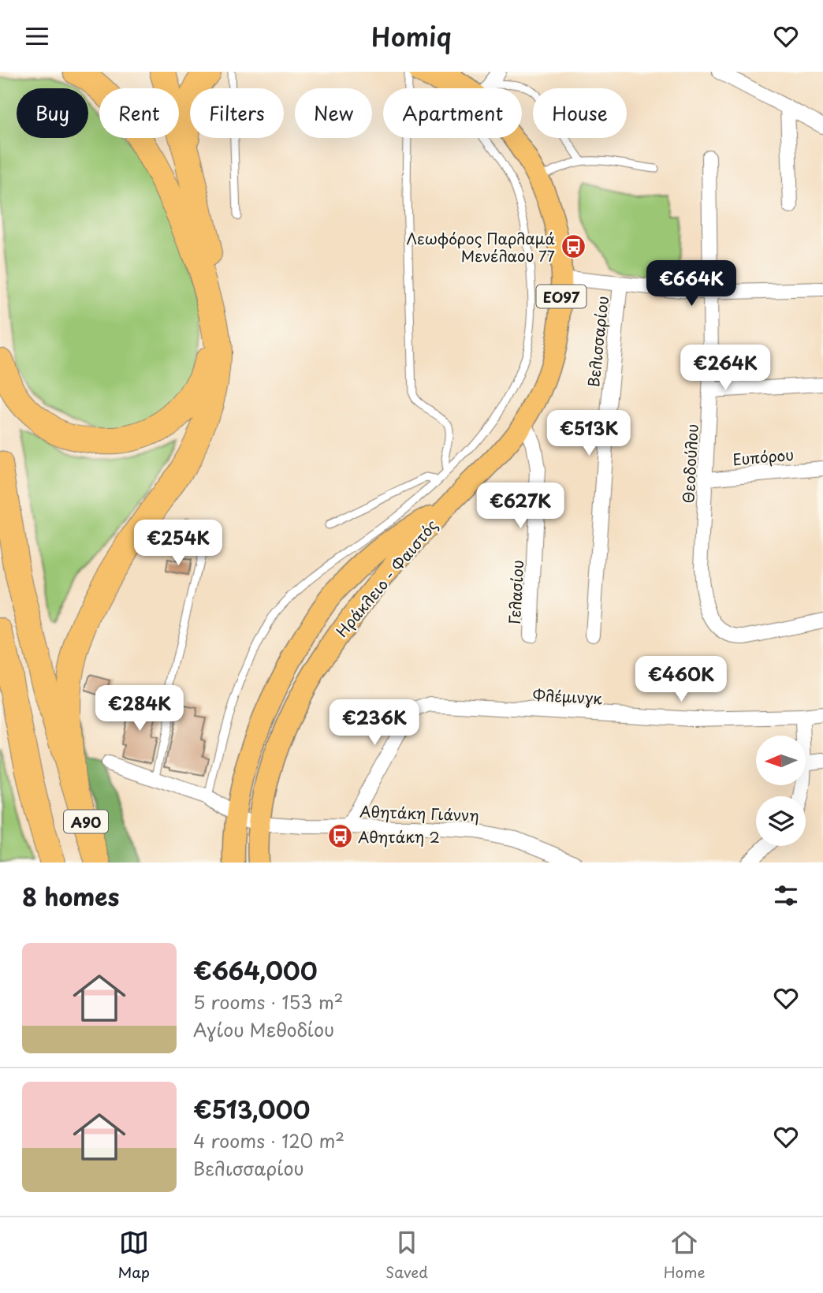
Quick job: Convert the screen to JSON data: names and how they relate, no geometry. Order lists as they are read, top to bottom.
{
  "streets": {
    "highway": ["Α90"],
    "main road": ["ΕΟ97", "Ηράκλειο - Φαιστός"],
    "street": [
      "Βελισσαρίου",
      "Ευπόρου",
      "Θεοδούλου",
      "Γελασίου",
      "Φλέμινγκ",
      "Αθητάκη Γιάννη"
    ]
  },
  "crossings": [
    ["ΕΟ97", "Ηράκλειο - Φαιστός"],
    ["ΕΟ97", "Γελασίου"],
    ["Ευπόρου", "Θεοδούλου"],
    ["Ηράκλειο - Φαιστός", "Αθητάκη Γιάννη"],
    ["Φλέμινγκ", "Αθητάκη Γιάννη"]
  ],
  "places": {
    "bus stop": ["Λεωφόρος Παρλαμά Μενέλαου 77", "Αθητάκη 2"]
  },
  "north": "left",
  "page": {
    "header": "Homiq",
    "chip": [
      "Buy",
      "Rent",
      "Filters",
      "New",
      "Apartment",
      "House"
    ],
    "price": [
      "€664K",
      "€264K",
      "€513K",
      "€627K",
      "€254K",
      "€460K",
      "€284K",
      "€236K"
    ],
    "heading": "8 homes",
    "list": [
      {
        "name": "€664,000",
        "note": "5 rooms · 153 m² · Αγίου Μεθοδίου"
      },
      {
        "name": "€513,000",
        "note": "4 rooms · 120 m² · Βελισσαρίου"
      }
    ],
    "tabs": ["Map", "Saved", "Home"]
  }
}
